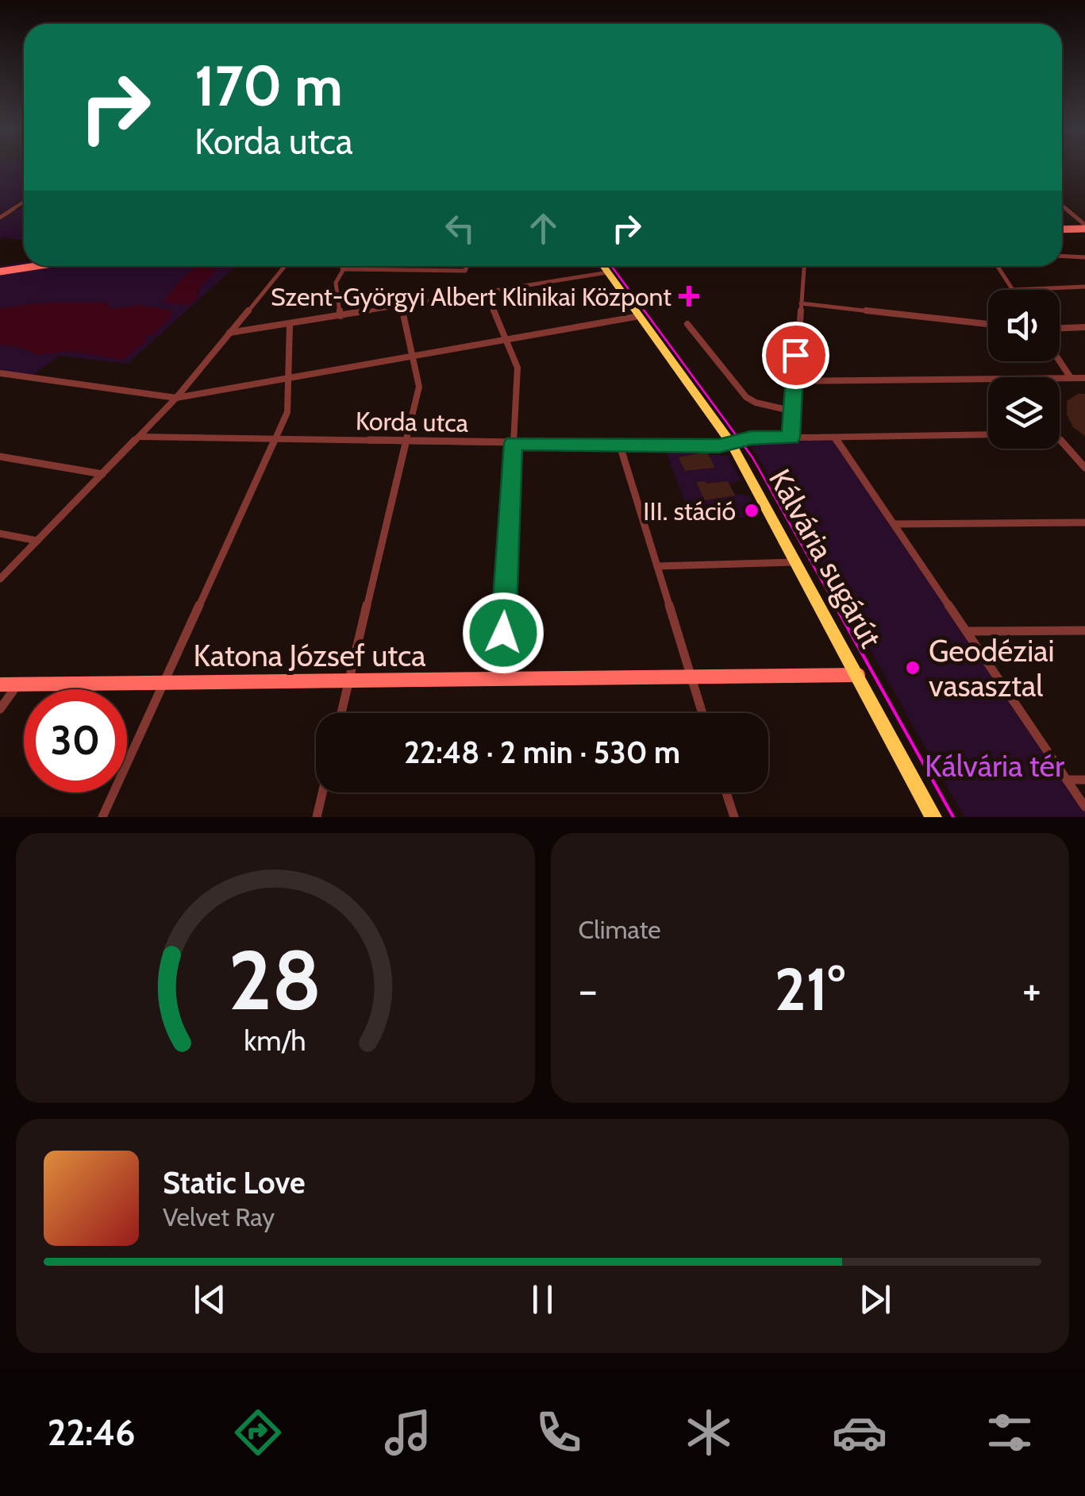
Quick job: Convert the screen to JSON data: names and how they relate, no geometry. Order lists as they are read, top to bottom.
{
  "streets": {
    "main road": ["Kálvária sugárút"],
    "street": ["Korda utca", "Katona József utca"]
  },
  "crossings": [
    ["Korda utca", "Kálvária sugárút"],
    ["Kálvária sugárút", "Katona József utca"]
  ],
  "parks": ["Kálvária tér"],
  "places": {
    "health": ["Szent-Györgyi Albert Klinikai Központ"],
    "other": ["III. stáció", "Geodéziai vasasztal"]
  },
  "page": {
    "turn": ["170 m", "Korda utca"],
    "limit": "30",
    "trip": "22:48 · 2 min · 530 m",
    "tile": "Climate",
    "heat": ["−", "21°", "+"],
    "song": ["Static Love", "Velvet Ray"],
    "tabs": "22:46",
    "gauge": ["28", "km/h"]
  }
}
